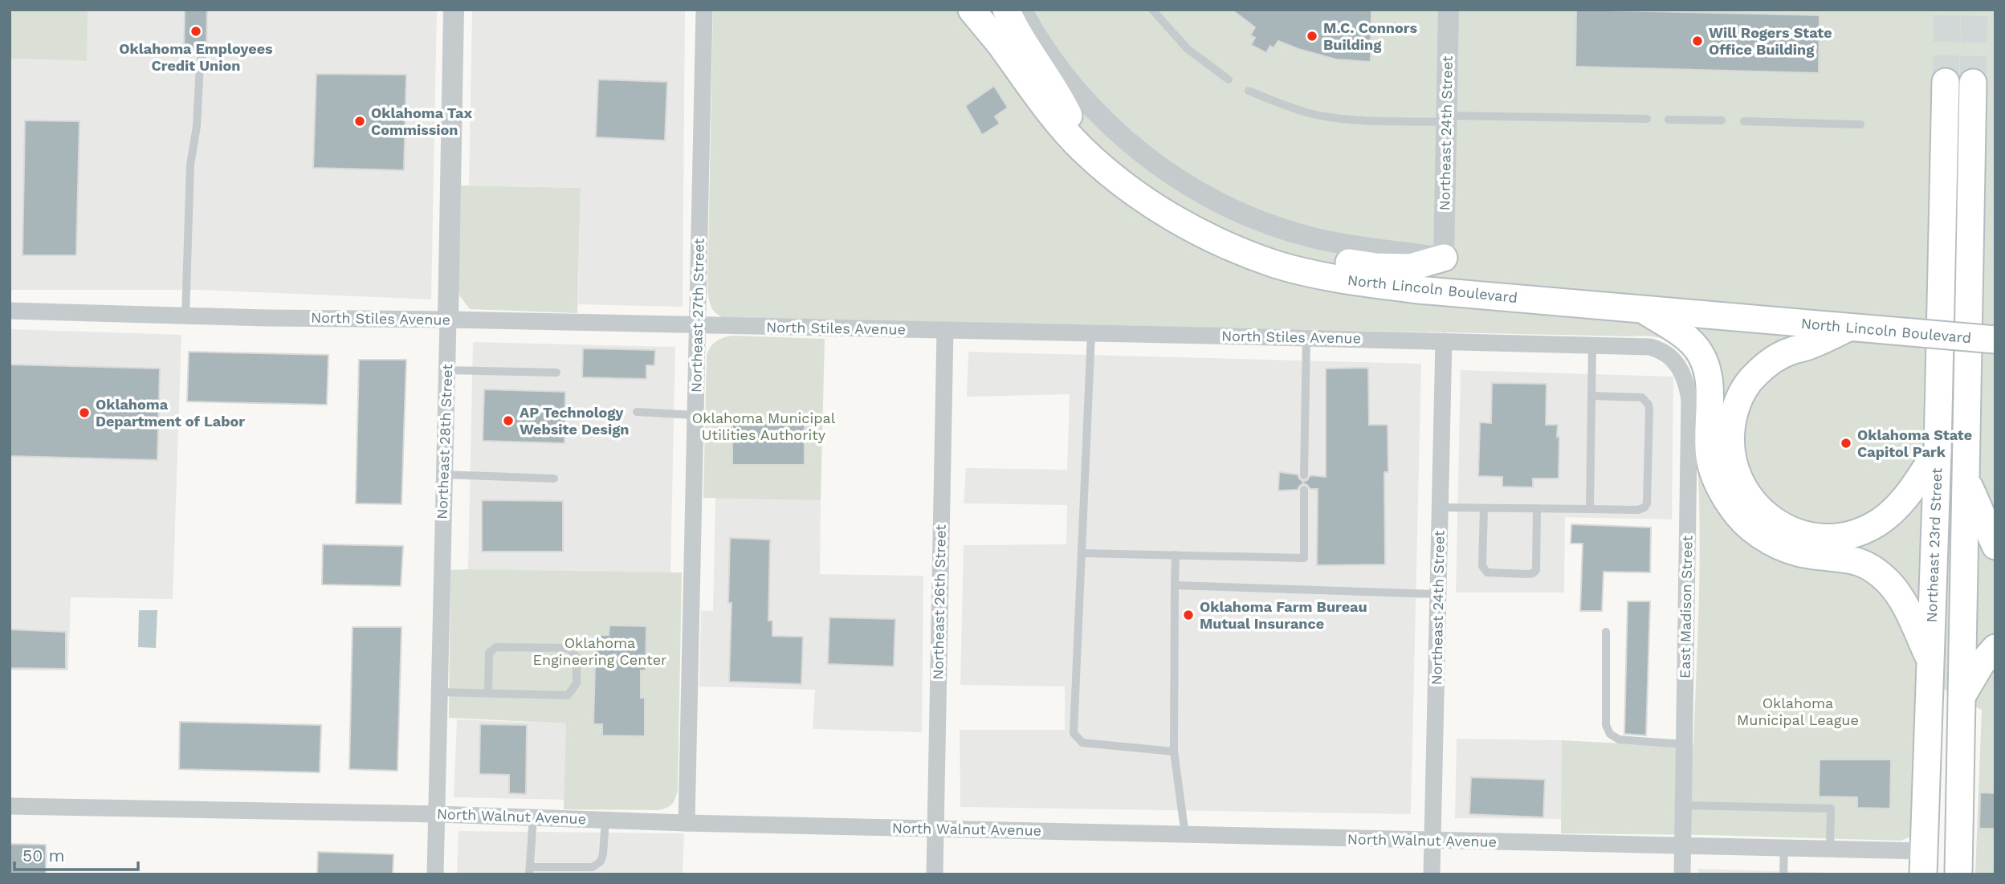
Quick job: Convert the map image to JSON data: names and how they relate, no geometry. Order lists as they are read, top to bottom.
{
  "streets": {
    "main road": ["North Lincoln Boulevard", "Northeast 23rd Street"],
    "street": [
      "Northeast 24th Street",
      "Northeast 27th Street",
      "North Stiles Avenue",
      "Northeast 28th Street",
      "Northeast 26th Street",
      "East Madison Street",
      "North Walnut Avenue"
    ]
  },
  "crossings": [
    ["Northeast 24th Street", "North Stiles Avenue"],
    ["Northeast 24th Street", "North Walnut Avenue"],
    ["Northeast 27th Street", "North Stiles Avenue"],
    ["Northeast 27th Street", "North Walnut Avenue"],
    ["North Stiles Avenue", "Northeast 28th Street"],
    ["North Stiles Avenue", "Northeast 26th Street"],
    ["North Stiles Avenue", "East Madison Street"],
    ["Northeast 28th Street", "North Walnut Avenue"],
    ["Northeast 23rd Street", "North Walnut Avenue"],
    ["Northeast 26th Street", "North Walnut Avenue"],
    ["East Madison Street", "North Walnut Avenue"]
  ],
  "parks": ["Oklahoma Municipal Utilities Authority", "Oklahoma Engineering Center", "Oklahoma Municipal League"],
  "places": [
    "Oklahoma Employees Credit Union",
    "M.C. Connors Building",
    "Will Rogers State Office Building",
    "Oklahoma Tax Commission",
    "Oklahoma Department of Labor",
    "AP Technology Website Design",
    "Oklahoma State Capitol Park",
    "Oklahoma Farm Bureau Mutual Insurance"
  ],
  "scale_bar": "50 m"
}
